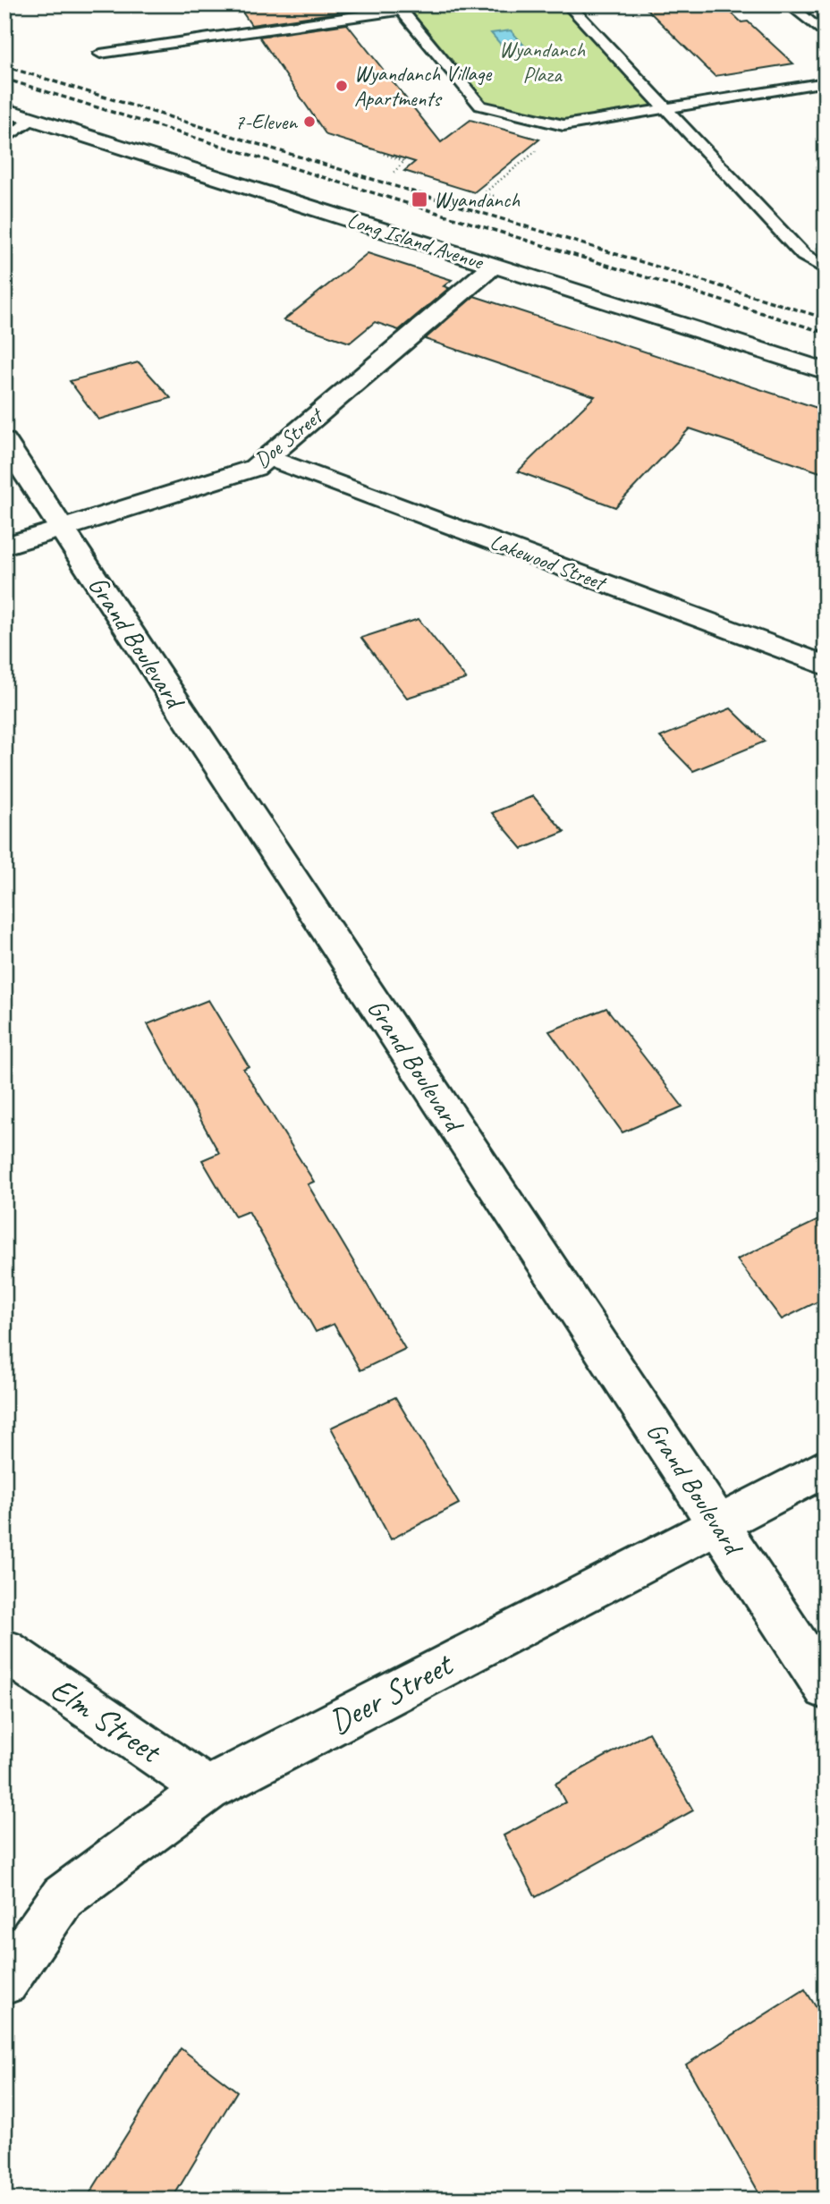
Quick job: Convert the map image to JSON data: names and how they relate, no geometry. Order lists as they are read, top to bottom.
{
  "streets": {
    "street": [
      "Long Island Avenue",
      "Doe Street",
      "Lakewood Street",
      "Grand Boulevard",
      "Deer Street",
      "Elm Street"
    ]
  },
  "crossings": [
    ["Long Island Avenue", "Doe Street"],
    ["Doe Street", "Lakewood Street"],
    ["Doe Street", "Grand Boulevard"],
    ["Grand Boulevard", "Deer Street"],
    ["Deer Street", "Elm Street"]
  ],
  "parks": ["Wyandanch Plaza"],
  "places": {
    "other": ["Wyandanch Village Apartments", "7-Eleven"],
    "transit": ["Wyandanch"]
  }
}
